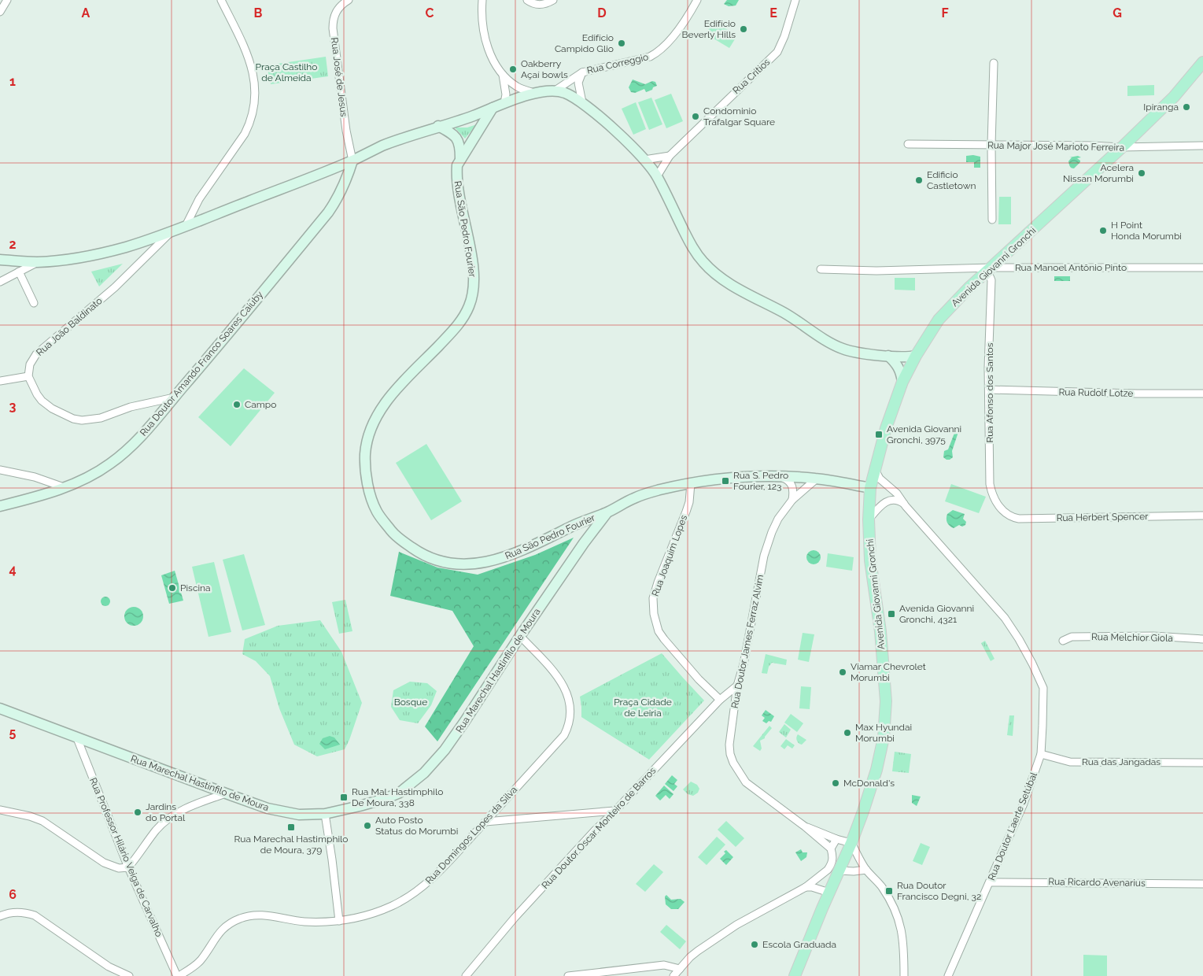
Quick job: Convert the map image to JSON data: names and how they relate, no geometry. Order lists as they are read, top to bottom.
{
  "streets": {
    "main road": ["Avenida Giovanni Gronchi"],
    "street": [
      "Rua Correggio",
      "Rua Critios",
      "Rua José de Jesus",
      "Rua Major José Marioto Ferreira",
      "Rua São Pedro Fourier",
      "Rua Manoel Antônio Pinto",
      "Rua João Baldinato",
      "Rua Doutor Amando Franco Soares Caiuby",
      "Rua Afonso dos Santos",
      "Rua Rudolf Lotze",
      "Rua Herbert Spencer",
      "Rua Joaquim Lopes",
      "Rua Melchior Giola",
      "Rua Doutor James Ferraz Alvim",
      "Rua Marechal Hastinfilo de Moura",
      "Rua das Jangadas",
      "Rua Doutor Laerte Setúbal",
      "Rua Doutor Oscar Monteiro de Barros",
      "Rua Domingos Lopes da Silva",
      "Rua Professor Hilário Veiga de Carvalho",
      "Rua Ricardo Avenarius"
    ]
  },
  "crossings": [
    ["Rua José de Jesus", "Rua Doutor Amando Franco Soares Caiuby"],
    ["Rua Major José Marioto Ferreira", "Avenida Giovanni Gronchi"],
    ["Rua São Pedro Fourier", "Avenida Giovanni Gronchi"],
    ["Rua São Pedro Fourier", "Rua Joaquim Lopes"],
    ["Rua São Pedro Fourier", "Rua Doutor James Ferraz Alvim"],
    ["Rua São Pedro Fourier", "Rua Marechal Hastinfilo de Moura"],
    ["Avenida Giovanni Gronchi", "Rua Manoel Antônio Pinto"],
    ["Avenida Giovanni Gronchi", "Rua Afonso dos Santos"],
    ["Avenida Giovanni Gronchi", "Rua Doutor James Ferraz Alvim"],
    ["Avenida Giovanni Gronchi", "Rua Doutor Laerte Setúbal"],
    ["Rua Manoel Antônio Pinto", "Rua Afonso dos Santos"],
    ["Rua Afonso dos Santos", "Rua Rudolf Lotze"],
    ["Rua Afonso dos Santos", "Rua Herbert Spencer"],
    ["Rua Joaquim Lopes", "Rua Doutor Oscar Monteiro de Barros"],
    ["Rua Doutor James Ferraz Alvim", "Rua Doutor Oscar Monteiro de Barros"],
    ["Rua Marechal Hastinfilo de Moura", "Rua Domingos Lopes da Silva"],
    ["Rua Marechal Hastinfilo de Moura", "Rua Professor Hilário Veiga de Carvalho"],
    ["Rua das Jangadas", "Rua Doutor Laerte Setúbal"],
    ["Rua Doutor Laerte Setúbal", "Rua Ricardo Avenarius"],
    ["Rua Domingos Lopes da Silva", "Rua Professor Hilário Veiga de Carvalho"]
  ],
  "parks": ["Praça Castilho de Almeida", "Bosque", "Praça Cidade de Leiria"],
  "places": {
    "other": [
      "Edifício Beverly Hills",
      "Edifício Campido Glio",
      "Oakberry Açaí bowls",
      "Ipiranga",
      "Condominio Trafalgar Square",
      "Acelera Nissan Morumbi",
      "Edificio Castletown",
      "H Point Honda Morumbi",
      "Campo",
      "Piscina",
      "Viamar Chevrolet Morumbi",
      "Max Hyundai Morumbi",
      "McDonald's",
      "Jardins do Portal",
      "Auto Posto Status do Morumbi",
      "Escola Graduada"
    ],
    "transit": [
      "Avenida Giovanni Gronchi, 3975",
      "Rua S. Pedro Fourier, 123",
      "Avenida Giovanni Gronchi, 4321",
      "Rua Mal. Hastimphilo De Moura, 338",
      "Rua Marechal Hastimphilo de Moura, 379",
      "Rua Doutor Francisco Degni, 32"
    ]
  },
  "grid": {
    "columns": [
      "A",
      "B",
      "C",
      "D",
      "E",
      "F",
      "G"
    ],
    "rows": [
      "1",
      "2",
      "3",
      "4",
      "5",
      "6"
    ]
  }
}
